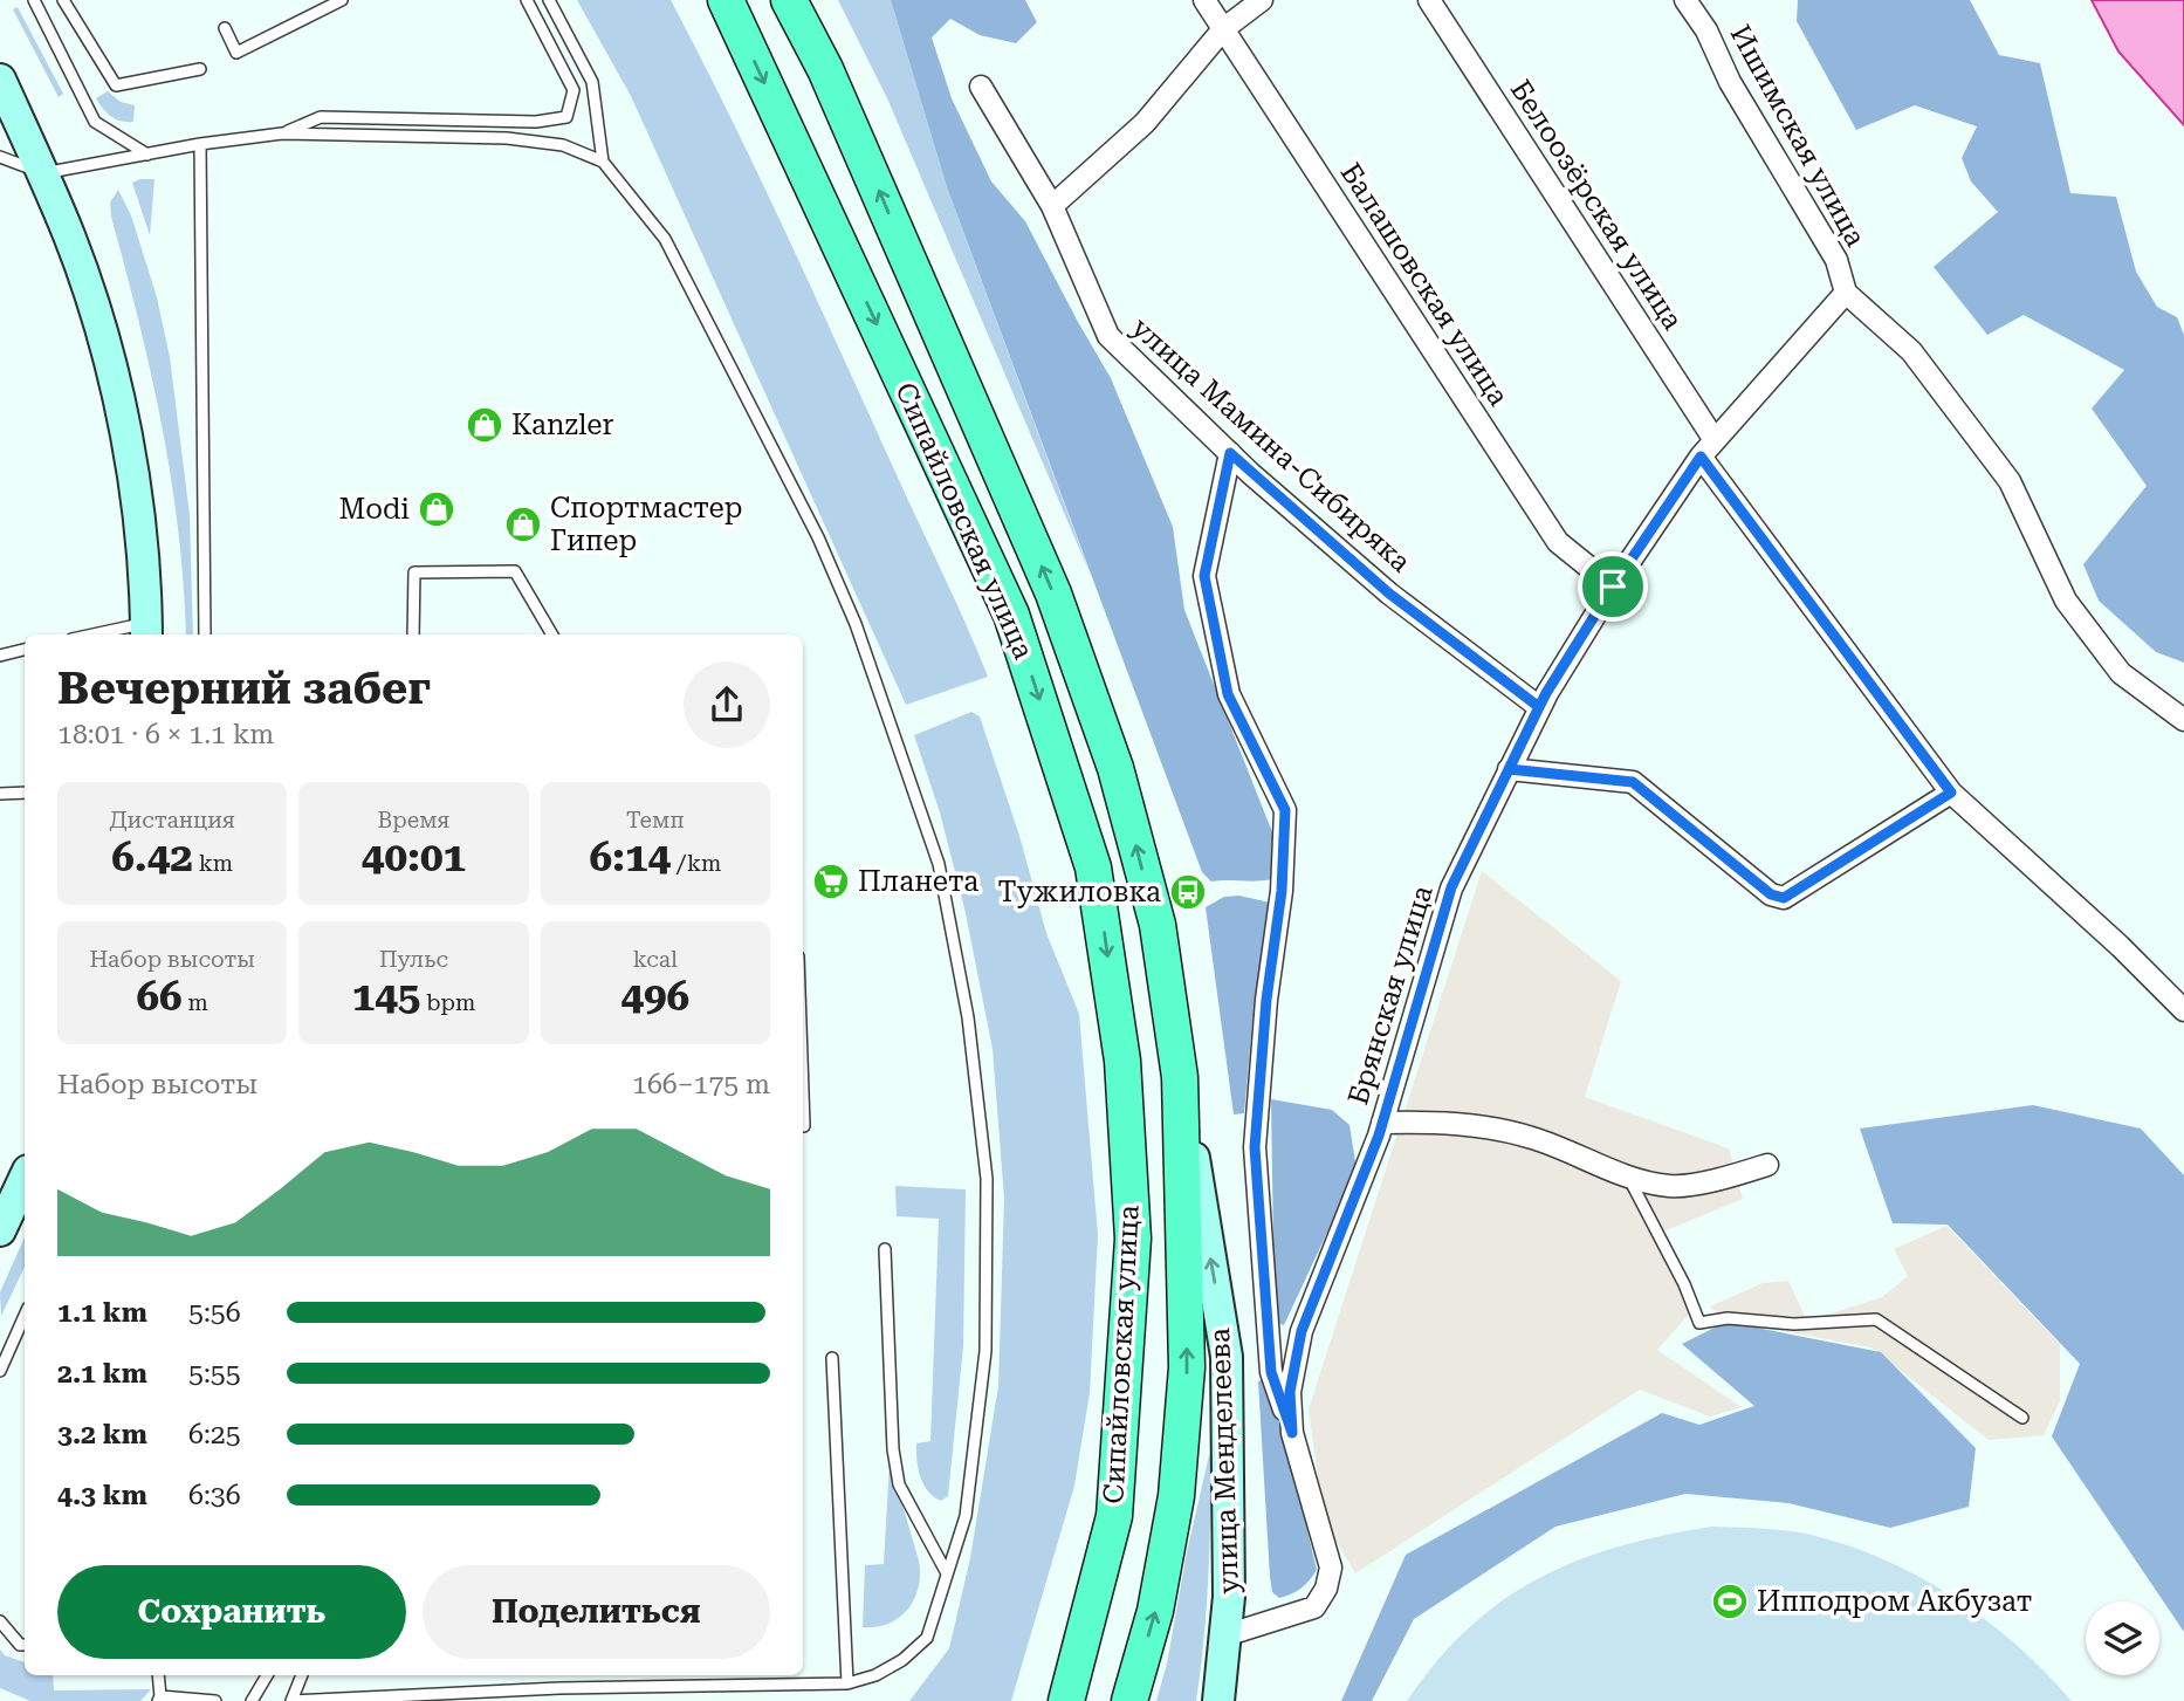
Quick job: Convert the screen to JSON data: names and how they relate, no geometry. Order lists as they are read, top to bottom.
{
  "streets": {
    "main road": ["Сипайловская улица", "улица Менделеева"],
    "street": [
      "Ишимская улица",
      "Белоозёрская улица",
      "Балашовская улица",
      "улица Мамина-Сибиряка",
      "Брянская улица"
    ]
  },
  "crossings": [
    ["Ишимская улица", "Брянская улица"],
    ["Белоозёрская улица", "Брянская улица"],
    ["Балашовская улица", "Брянская улица"],
    ["улица Мамина-Сибиряка", "Брянская улица"],
    ["Сипайловская улица", "улица Менделеева"]
  ],
  "one_way": ["улица Менделеева"],
  "places": {
    "shop": ["Kanzler", "Modi", "Спортмастер Гипер"],
    "supermarket": ["Планета"],
    "bus stop": ["Тужиловка"],
    "sports": ["Ипподром Акбузат"]
  },
  "page": {
    "heading": ["Вечерний забег", "18:01 · 6 × 1.1 km"],
    "stats": [
      ["Дистанция", "6.42 km"],
      ["Время", "40:01"],
      ["Темп", "6:14 /km"],
      ["Набор высоты", "66 m"],
      ["Пульс", "145 bpm"],
      ["kcal", "496"]
    ],
    "chart": ["Набор высоты", "166–175 m"],
    "list": [
      {
        "name": "1.1 km",
        "note": "5:56"
      },
      {
        "name": "2.1 km",
        "note": "5:55"
      },
      {
        "name": "3.2 km",
        "note": "6:25"
      },
      {
        "name": "4.3 km",
        "note": "6:36"
      }
    ],
    "buttons": ["Сохранить", "Поделиться"]
  }
}
